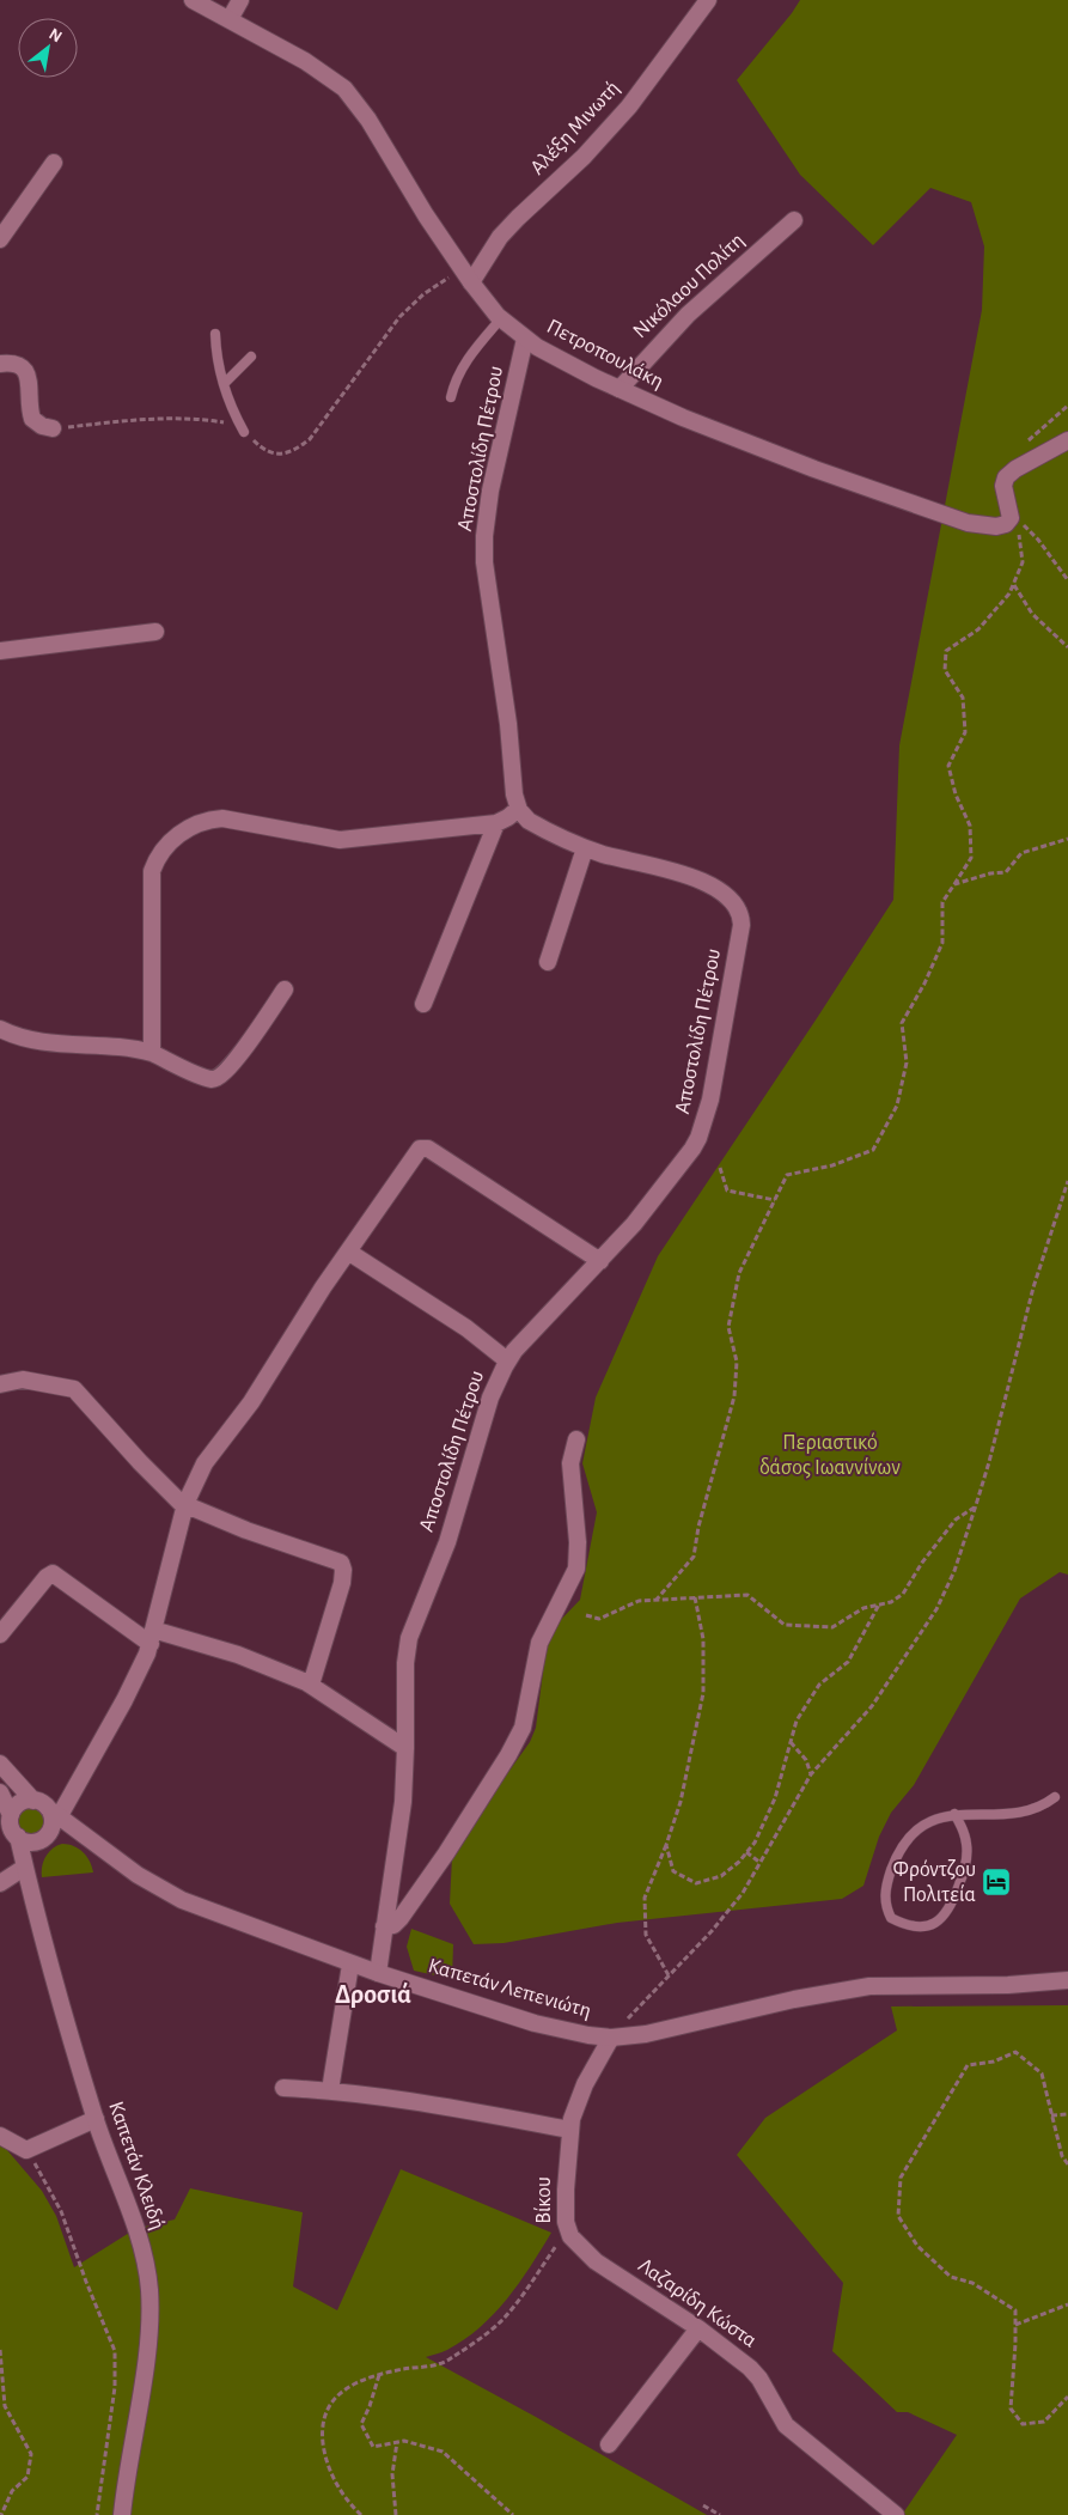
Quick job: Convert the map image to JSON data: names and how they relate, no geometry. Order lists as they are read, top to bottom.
{
  "streets": {
    "street": [
      "Αλέξη Μινωτή",
      "Νικόλαου Πολίτη",
      "Πετροπουλάκη",
      "Αποστολίδη Πέτρου",
      "Καπετάν Λεπενιώτη",
      "Καπετάν Κλειδή",
      "Βίκου",
      "Λαζαρίδη Κώστα"
    ]
  },
  "crossings": [
    ["Αλέξη Μινωτή", "Πετροπουλάκη"],
    ["Νικόλαου Πολίτη", "Πετροπουλάκη"],
    ["Πετροπουλάκη", "Αποστολίδη Πέτρου"],
    ["Αποστολίδη Πέτρου", "Καπετάν Λεπενιώτη"],
    ["Καπετάν Λεπενιώτη", "Καπετάν Κλειδή"],
    ["Καπετάν Λεπενιώτη", "Βίκου"],
    ["Βίκου", "Λαζαρίδη Κώστα"]
  ],
  "districts": ["Δροσιά"],
  "parks": ["Περιαστικό δάσος Ιωαννίνων"],
  "places": {
    "hotel": ["Φρόντζου Πολιτεία"]
  },
  "north": "top right"
}
